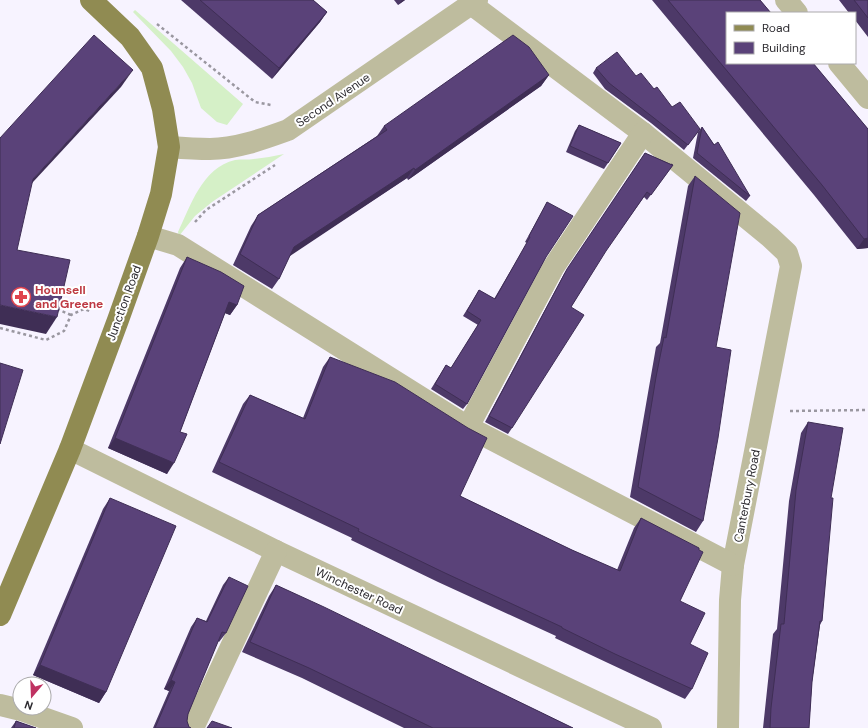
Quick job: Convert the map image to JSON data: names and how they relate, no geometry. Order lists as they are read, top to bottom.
{
  "streets": {
    "main road": ["Junction Road"],
    "street": ["Second Avenue", "Canterbury Road", "Winchester Road"]
  },
  "crossings": [
    ["Second Avenue", "Junction Road"],
    ["Junction Road", "Winchester Road"]
  ],
  "places": {
    "pharmacy": ["Hounsell and Greene"]
  },
  "legend": ["Road", "Building"],
  "north": "bottom"
}
